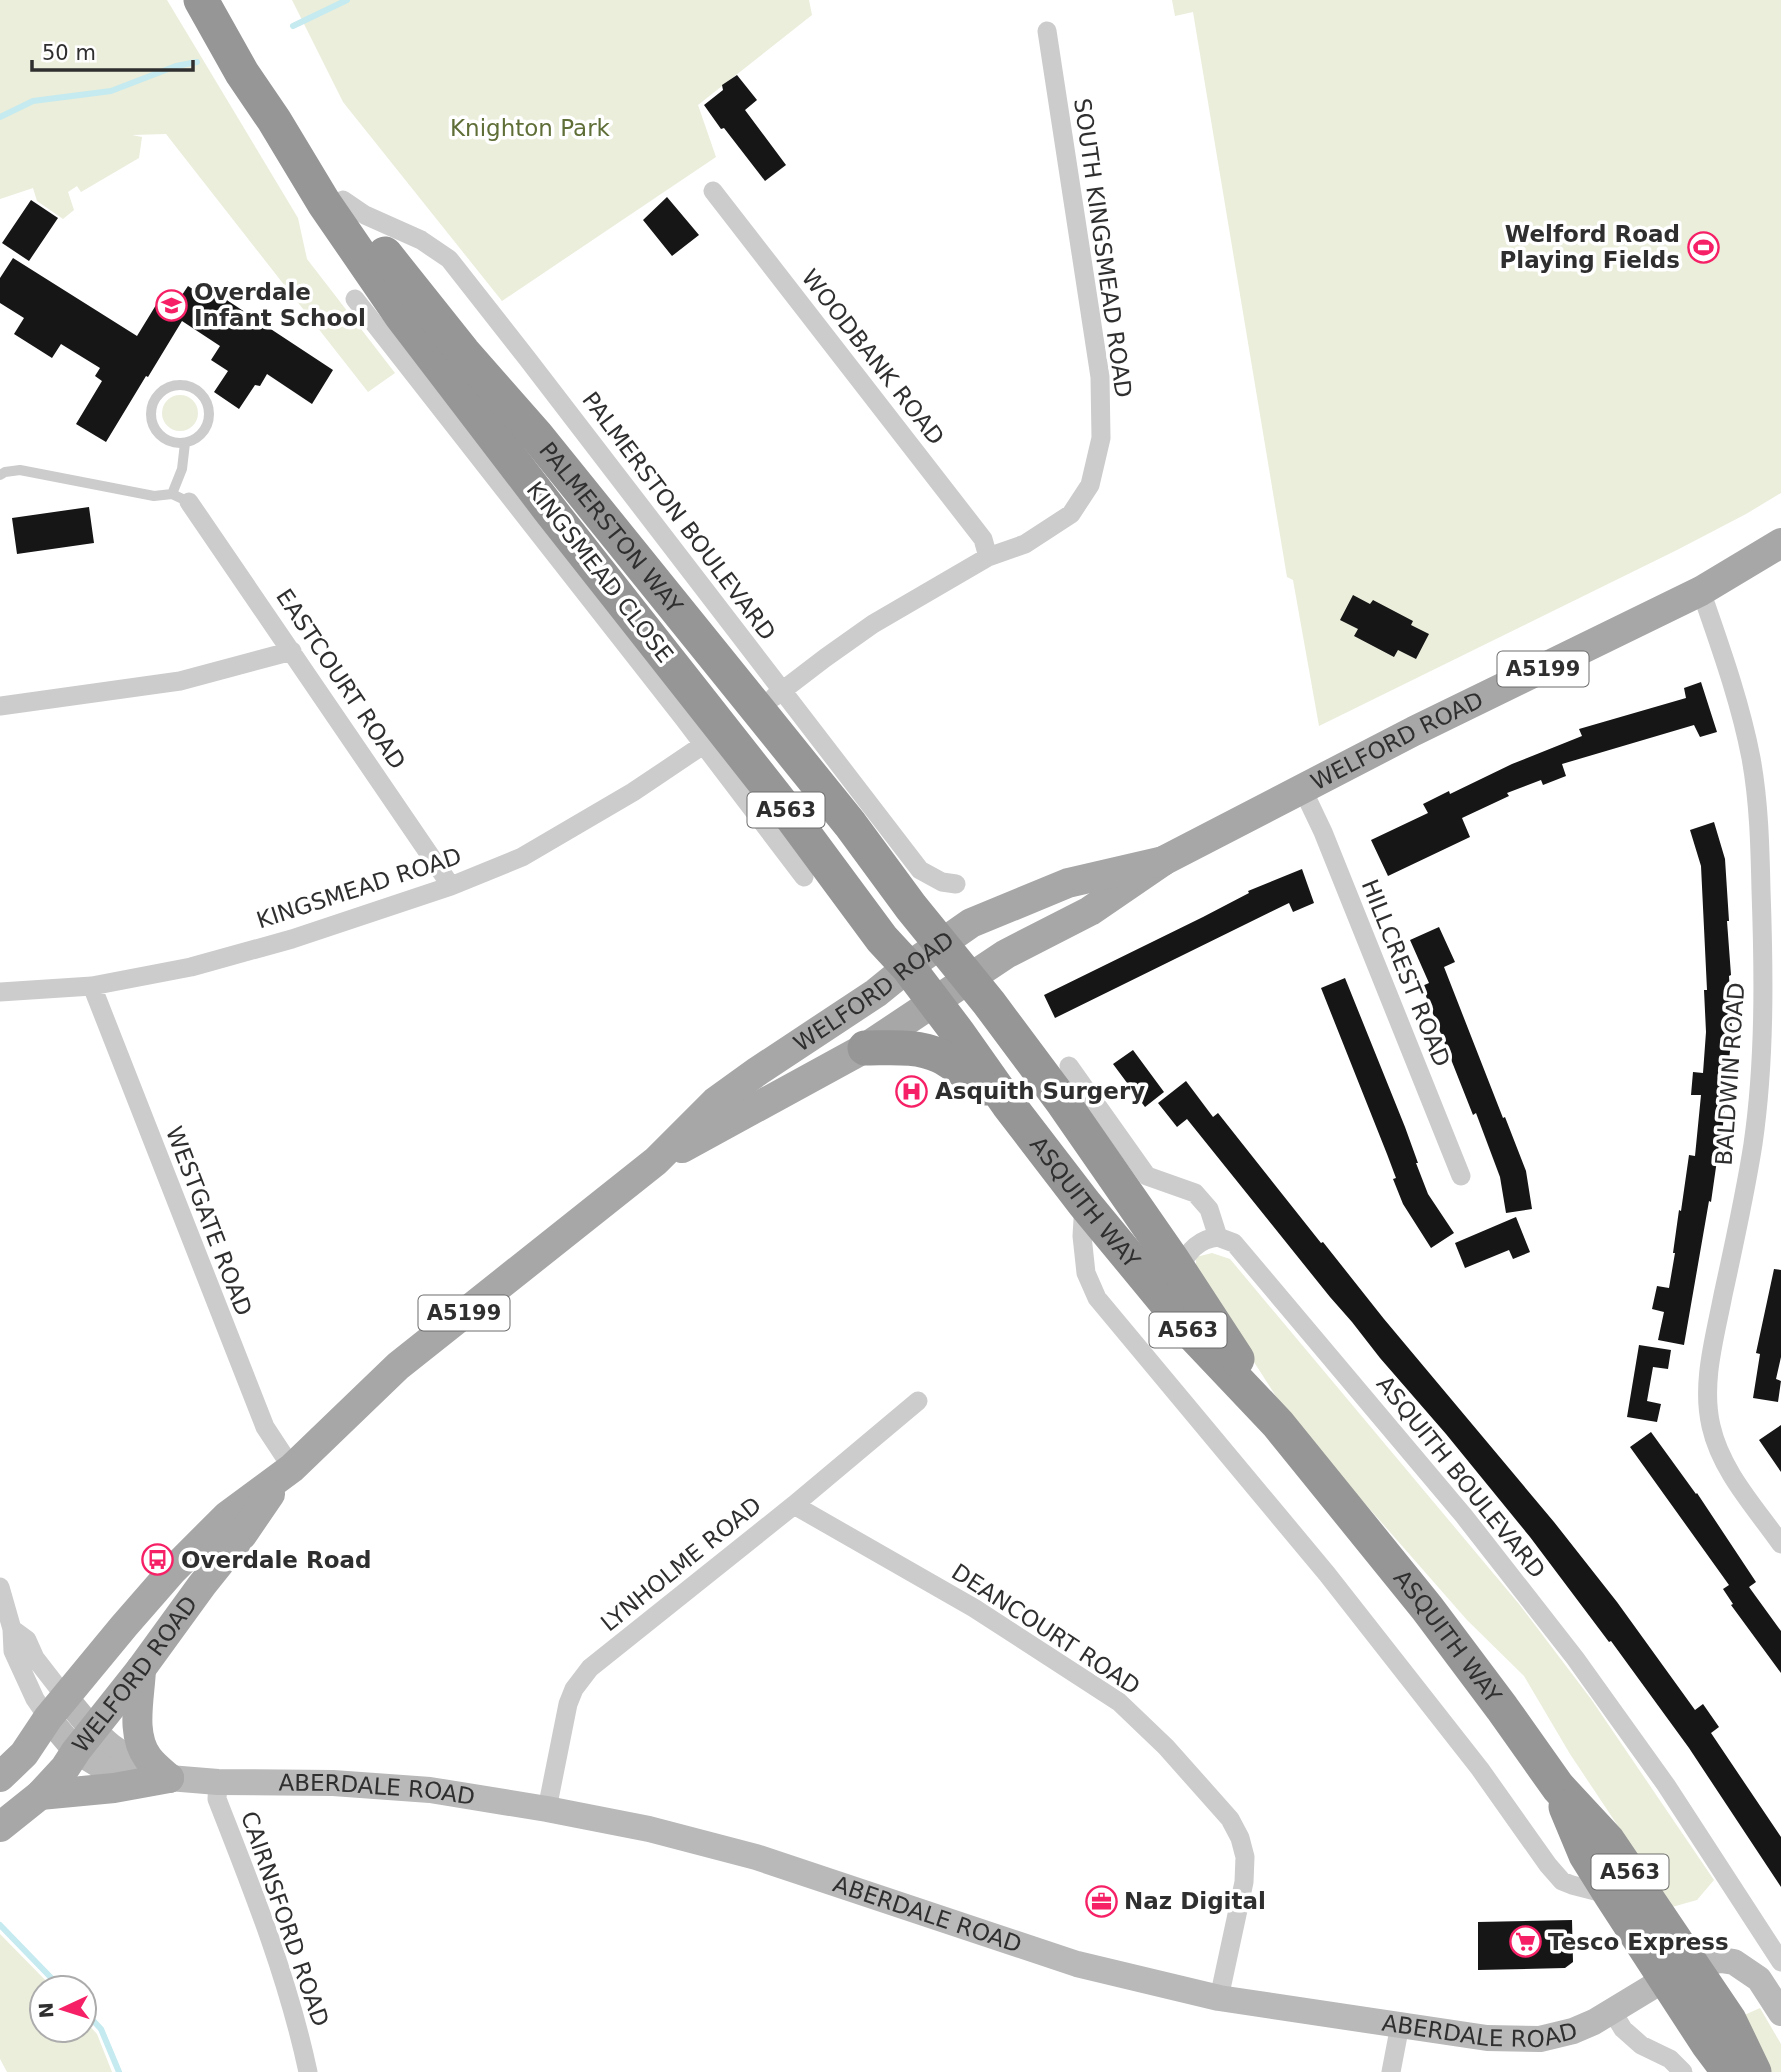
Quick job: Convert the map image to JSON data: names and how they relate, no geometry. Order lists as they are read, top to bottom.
{
  "streets": {
    "highway": ["PALMERSTON WAY", "A563", "ASQUITH WAY"],
    "main road": ["A5199", "WELFORD ROAD"],
    "street": [
      "SOUTH KINGSMEAD ROAD",
      "WOODBANK ROAD",
      "PALMERSTON BOULEVARD",
      "KINGSMEAD CLOSE",
      "EASTCOURT ROAD",
      "KINGSMEAD ROAD",
      "HILLCREST ROAD",
      "BALDWIN ROAD",
      "WESTGATE ROAD",
      "ASQUITH BOULEVARD",
      "LYNHOLME ROAD",
      "DEANCOURT ROAD",
      "ABERDALE ROAD",
      "CAIRNSFORD ROAD"
    ]
  },
  "crossings": [
    ["SOUTH KINGSMEAD ROAD", "WOODBANK ROAD"],
    ["SOUTH KINGSMEAD ROAD", "PALMERSTON BOULEVARD"],
    ["SOUTH KINGSMEAD ROAD", "PALMERSTON WAY"],
    ["PALMERSTON BOULEVARD", "PALMERSTON WAY"],
    ["PALMERSTON WAY", "WELFORD ROAD"],
    ["PALMERSTON WAY", "ASQUITH WAY"],
    ["KINGSMEAD CLOSE", "KINGSMEAD ROAD"],
    ["EASTCOURT ROAD", "KINGSMEAD ROAD"],
    ["WELFORD ROAD", "A563"],
    ["WELFORD ROAD", "HILLCREST ROAD"],
    ["WELFORD ROAD", "BALDWIN ROAD"],
    ["WELFORD ROAD", "ASQUITH WAY"],
    ["WELFORD ROAD", "WESTGATE ROAD"],
    ["WELFORD ROAD", "ABERDALE ROAD"],
    ["A563", "ASQUITH WAY"],
    ["KINGSMEAD ROAD", "WESTGATE ROAD"],
    ["ASQUITH WAY", "ABERDALE ROAD"],
    ["LYNHOLME ROAD", "DEANCOURT ROAD"],
    ["LYNHOLME ROAD", "ABERDALE ROAD"],
    ["DEANCOURT ROAD", "ABERDALE ROAD"],
    ["ABERDALE ROAD", "CAIRNSFORD ROAD"]
  ],
  "parks": ["Knighton Park"],
  "places": {
    "sports": ["Welford Road Playing Fields"],
    "school or university": ["Overdale Infant School"],
    "hospital": ["Asquith Surgery"],
    "bus stop": ["Overdale Road"],
    "office": ["Naz Digital"],
    "supermarket": ["Tesco Express"]
  },
  "scale_bar": "50 m",
  "north": "left"
}
